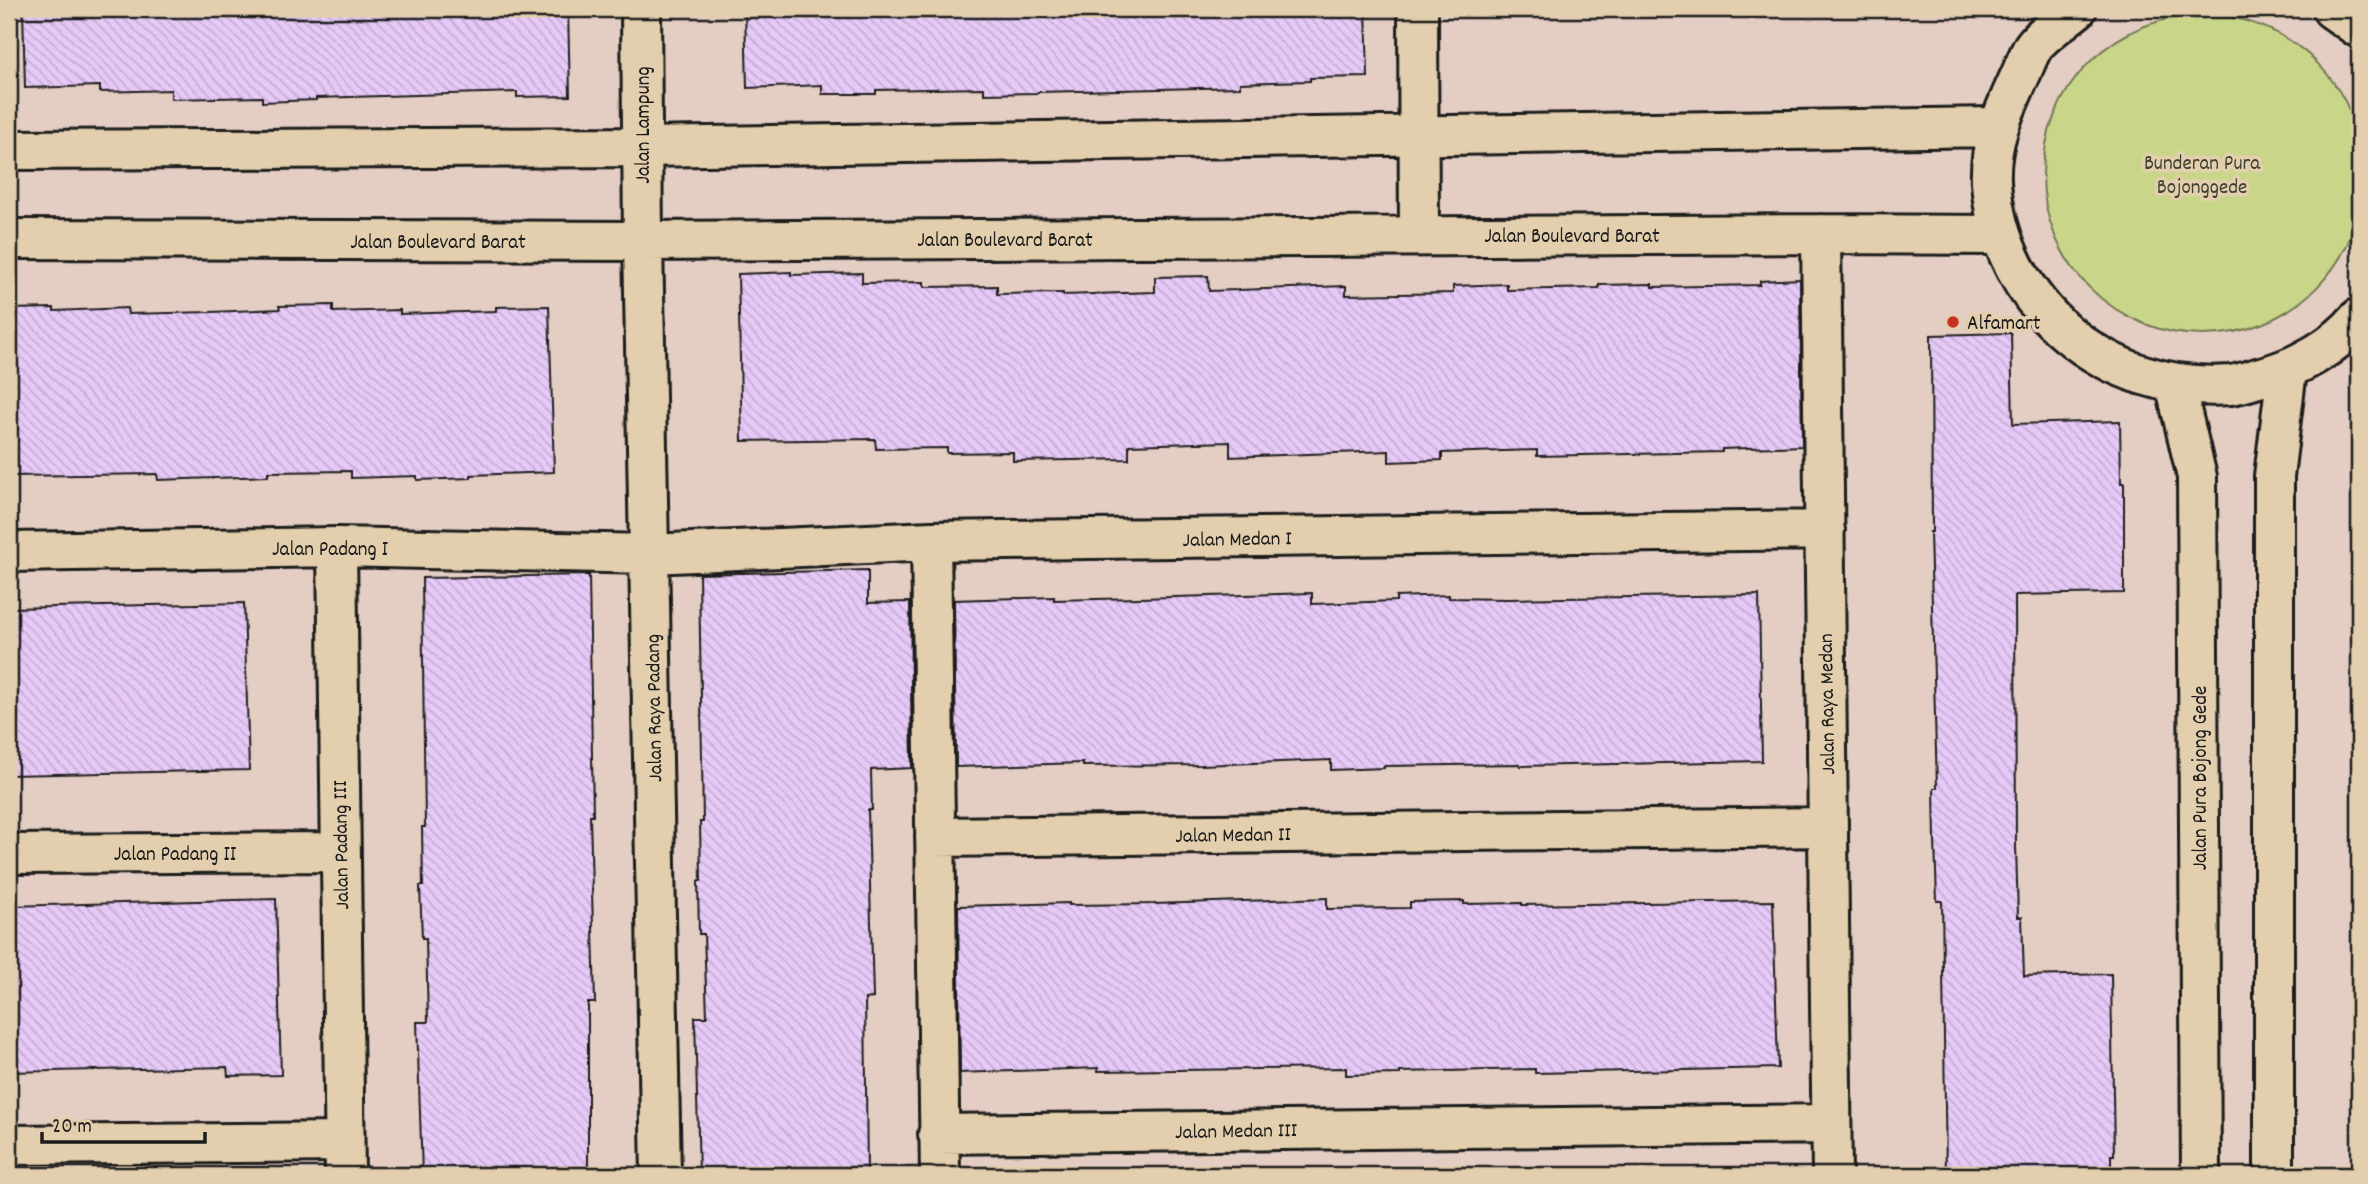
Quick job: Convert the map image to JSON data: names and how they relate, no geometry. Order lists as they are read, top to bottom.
{
  "streets": {
    "street": [
      "Jalan Lampung",
      "Jalan Boulevard Barat",
      "Jalan Medan I",
      "Jalan Padang I",
      "Jalan Raya Medan",
      "Jalan Raya Padang",
      "Jalan Pura Bojong Gede",
      "Jalan Medan II",
      "Jalan Padang III",
      "Jalan Padang II",
      "Jalan Medan III"
    ]
  },
  "crossings": [
    ["Jalan Lampung", "Jalan Boulevard Barat"],
    ["Jalan Lampung", "Jalan Raya Padang"],
    ["Jalan Boulevard Barat", "Jalan Raya Medan"],
    ["Jalan Boulevard Barat", "Jalan Raya Padang"],
    ["Jalan Medan I", "Jalan Padang I"],
    ["Jalan Medan I", "Jalan Raya Medan"],
    ["Jalan Medan I", "Jalan Raya Padang"],
    ["Jalan Padang I", "Jalan Raya Padang"],
    ["Jalan Padang I", "Jalan Padang III"],
    ["Jalan Raya Medan", "Jalan Medan II"],
    ["Jalan Raya Medan", "Jalan Medan III"],
    ["Jalan Padang III", "Jalan Padang II"]
  ],
  "parks": ["Bunderan Pura Bojonggede"],
  "places": ["Alfamart"],
  "scale_bar": "20 m"
}
